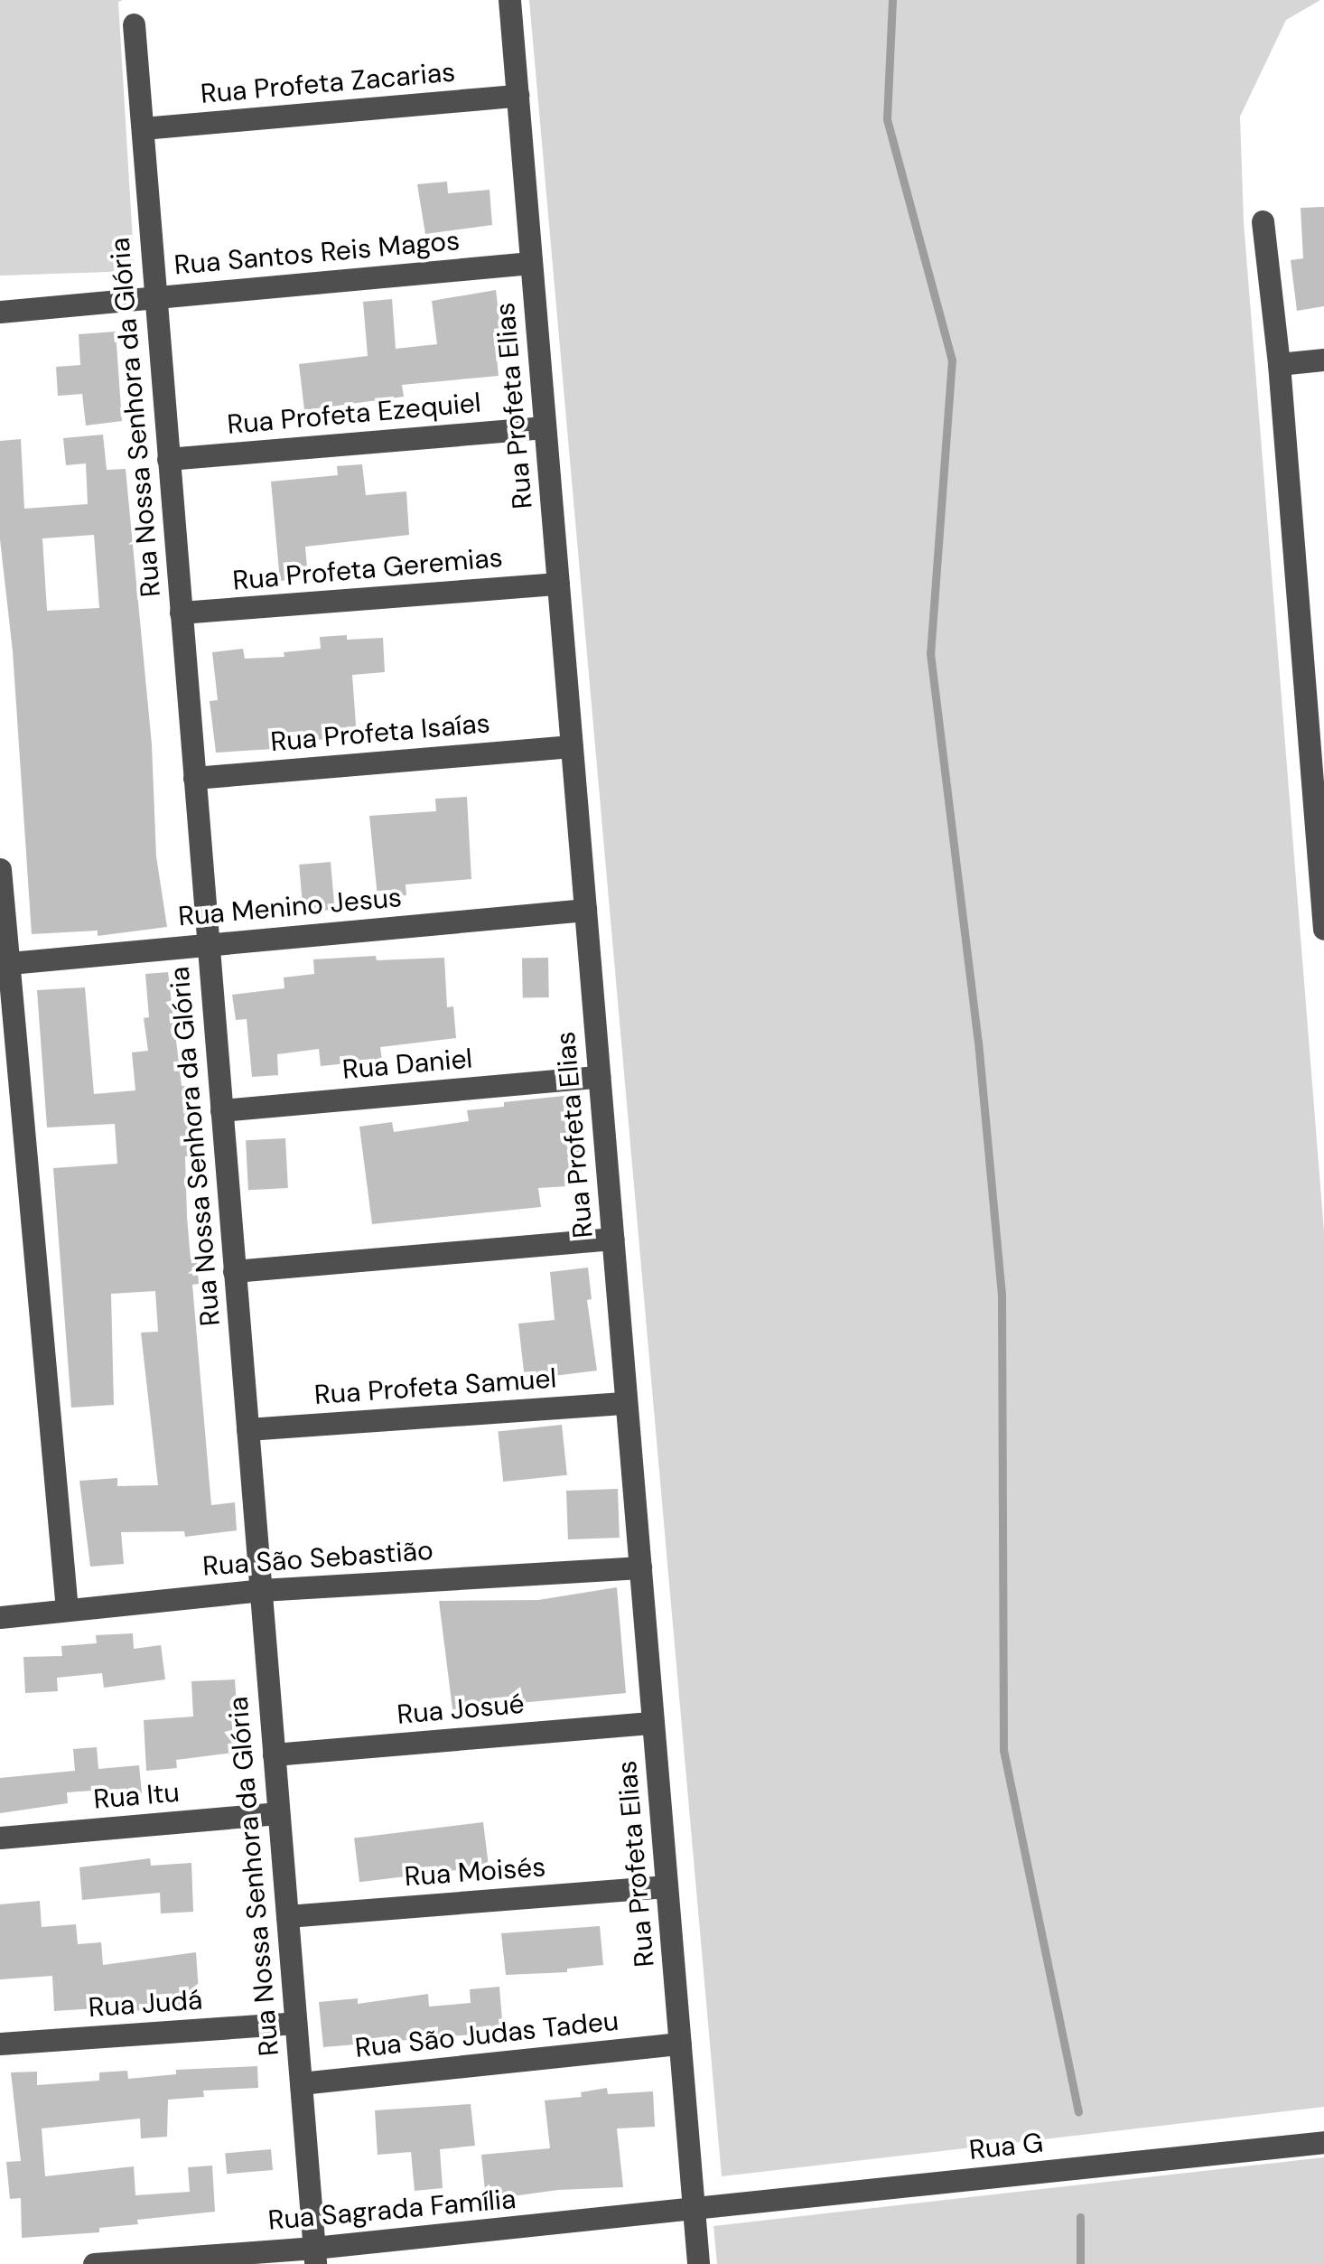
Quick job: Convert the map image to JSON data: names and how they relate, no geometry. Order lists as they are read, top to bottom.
{
  "streets": {
    "street": [
      "Rua Profeta Zacarias",
      "Rua Santos Reis Magos",
      "Rua Profeta Elias",
      "Rua Profeta Ezequiel",
      "Rua Nossa Senhora da Glória",
      "Rua Profeta Geremias",
      "Rua Profeta Isaías",
      "Rua Menino Jesus",
      "Rua Daniel",
      "Rua Profeta Samuel",
      "Rua São Sebastião",
      "Rua Josué",
      "Rua Itu",
      "Rua Moisés",
      "Rua Judá",
      "Rua São Judas Tadeu",
      "Rua G",
      "Rua Sagrada Família"
    ]
  },
  "crossings": [
    ["Rua Profeta Zacarias", "Rua Profeta Elias"],
    ["Rua Profeta Zacarias", "Rua Nossa Senhora da Glória"],
    ["Rua Santos Reis Magos", "Rua Profeta Elias"],
    ["Rua Santos Reis Magos", "Rua Nossa Senhora da Glória"],
    ["Rua Profeta Elias", "Rua Profeta Ezequiel"],
    ["Rua Profeta Elias", "Rua Profeta Geremias"],
    ["Rua Profeta Elias", "Rua Profeta Isaías"],
    ["Rua Profeta Elias", "Rua Menino Jesus"],
    ["Rua Profeta Elias", "Rua Daniel"],
    ["Rua Profeta Elias", "Rua Profeta Samuel"],
    ["Rua Profeta Elias", "Rua São Sebastião"],
    ["Rua Profeta Elias", "Rua Josué"],
    ["Rua Profeta Elias", "Rua Moisés"],
    ["Rua Profeta Elias", "Rua São Judas Tadeu"],
    ["Rua Profeta Elias", "Rua G"],
    ["Rua Profeta Elias", "Rua Sagrada Família"],
    ["Rua Profeta Ezequiel", "Rua Nossa Senhora da Glória"],
    ["Rua Nossa Senhora da Glória", "Rua Profeta Geremias"],
    ["Rua Nossa Senhora da Glória", "Rua Profeta Isaías"],
    ["Rua Nossa Senhora da Glória", "Rua Menino Jesus"],
    ["Rua Nossa Senhora da Glória", "Rua Daniel"],
    ["Rua Nossa Senhora da Glória", "Rua Profeta Samuel"],
    ["Rua Nossa Senhora da Glória", "Rua São Sebastião"],
    ["Rua Nossa Senhora da Glória", "Rua Josué"],
    ["Rua Nossa Senhora da Glória", "Rua Itu"],
    ["Rua Nossa Senhora da Glória", "Rua Moisés"],
    ["Rua Nossa Senhora da Glória", "Rua Judá"],
    ["Rua Nossa Senhora da Glória", "Rua São Judas Tadeu"],
    ["Rua Nossa Senhora da Glória", "Rua Sagrada Família"],
    ["Rua G", "Rua Sagrada Família"]
  ]
}
